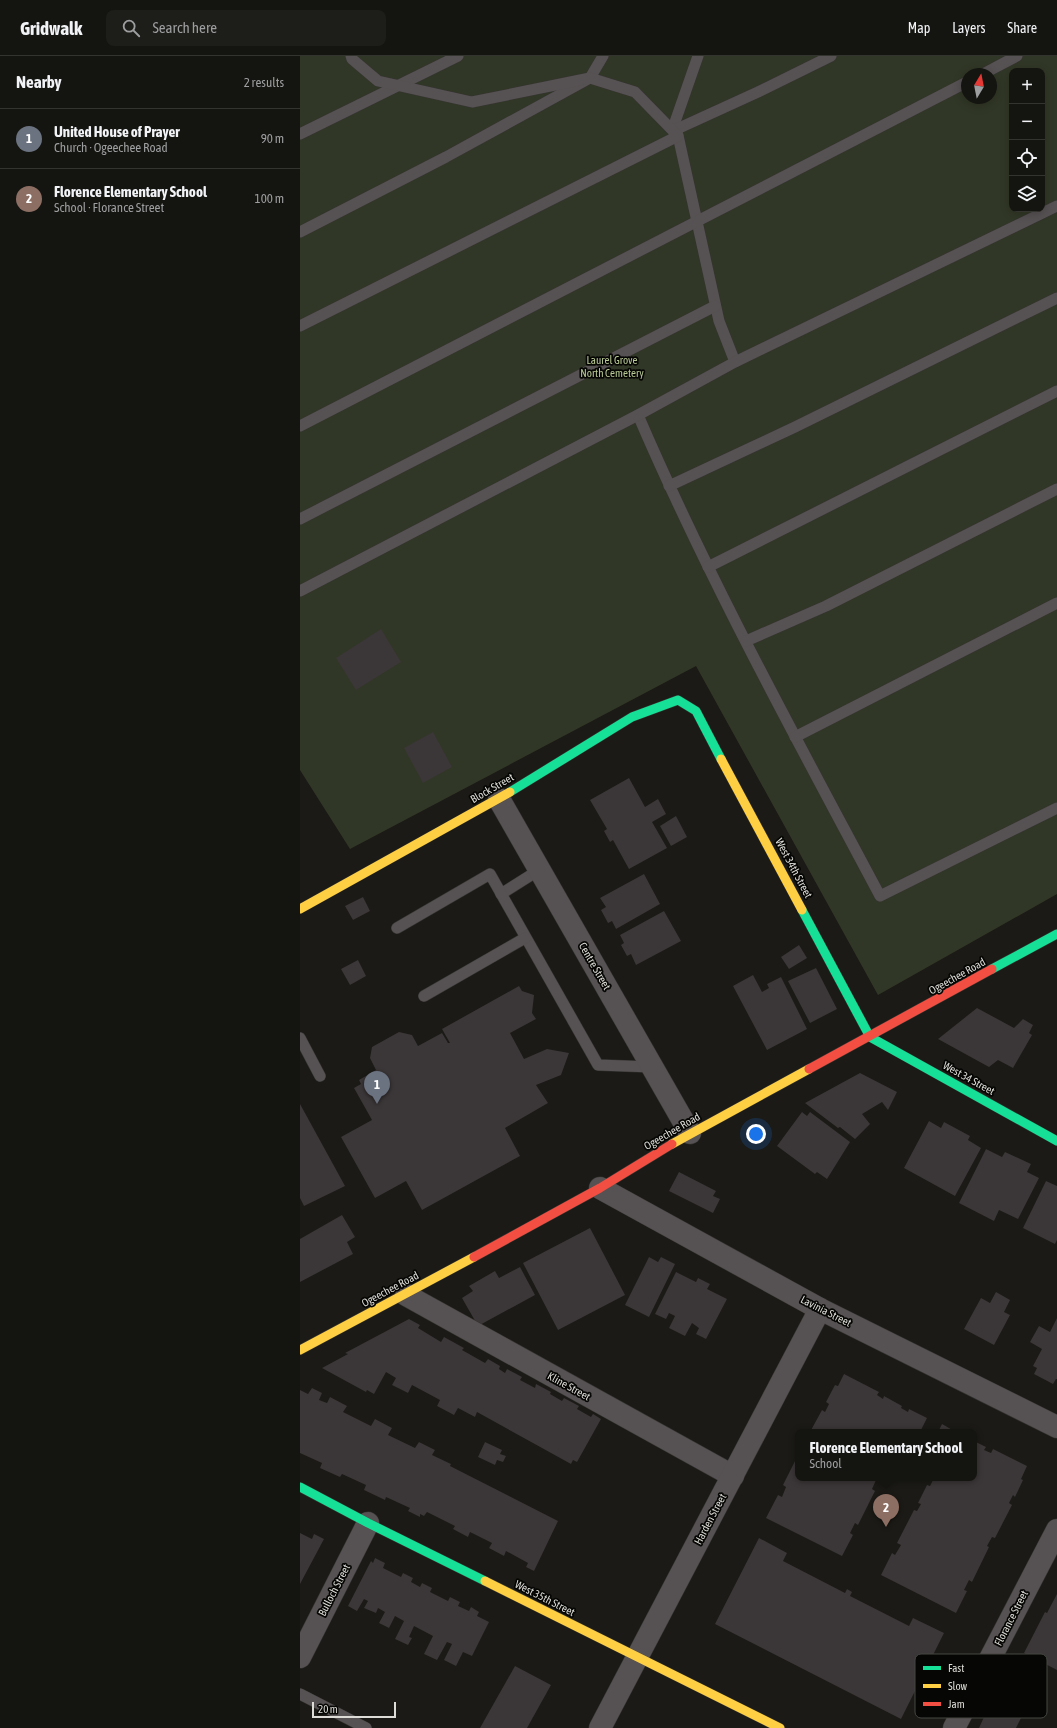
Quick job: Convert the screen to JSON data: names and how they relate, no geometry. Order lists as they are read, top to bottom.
{
  "streets": {
    "street": [
      "Block Street",
      "West 34th Street",
      "Centre Street",
      "Ogeechee Road",
      "West 34 Street",
      "Lavinia Street",
      "Kline Street",
      "Harden Street",
      "Bulloch Street",
      "West 35th Street",
      "Florance Street"
    ]
  },
  "crossings": [
    ["Block Street", "West 34th Street"],
    ["Block Street", "Centre Street"],
    ["West 34th Street", "Ogeechee Road"],
    ["West 34th Street", "West 34 Street"],
    ["Centre Street", "Ogeechee Road"],
    ["Ogeechee Road", "West 34 Street"],
    ["Ogeechee Road", "Lavinia Street"],
    ["Ogeechee Road", "Kline Street"],
    ["Lavinia Street", "Harden Street"],
    ["Kline Street", "Harden Street"],
    ["Harden Street", "West 35th Street"],
    ["Bulloch Street", "West 35th Street"]
  ],
  "parks": ["Laurel Grove North Cemetery"],
  "legend": ["Fast", "Slow", "Jam"],
  "scale_bar": "20 m",
  "north": "top",
  "page": {
    "header": "Gridwalk",
    "search": "Search here",
    "nav": ["Map", "Layers", "Share"],
    "heading": ["Nearby", "2 results"],
    "map_buttons": ["+", "−"],
    "list": [
      {
        "mark": "1",
        "name": "United House of Prayer",
        "note": "Church · Ogeechee Road",
        "value": "90 m"
      },
      {
        "mark": "2",
        "name": "Florence Elementary School",
        "note": "School · Florance Street",
        "value": "100 m"
      }
    ],
    "pins": ["1", "2"],
    "popup": ["Florence Elementary School", "School"],
    "scale": "20 m"
  }
}
